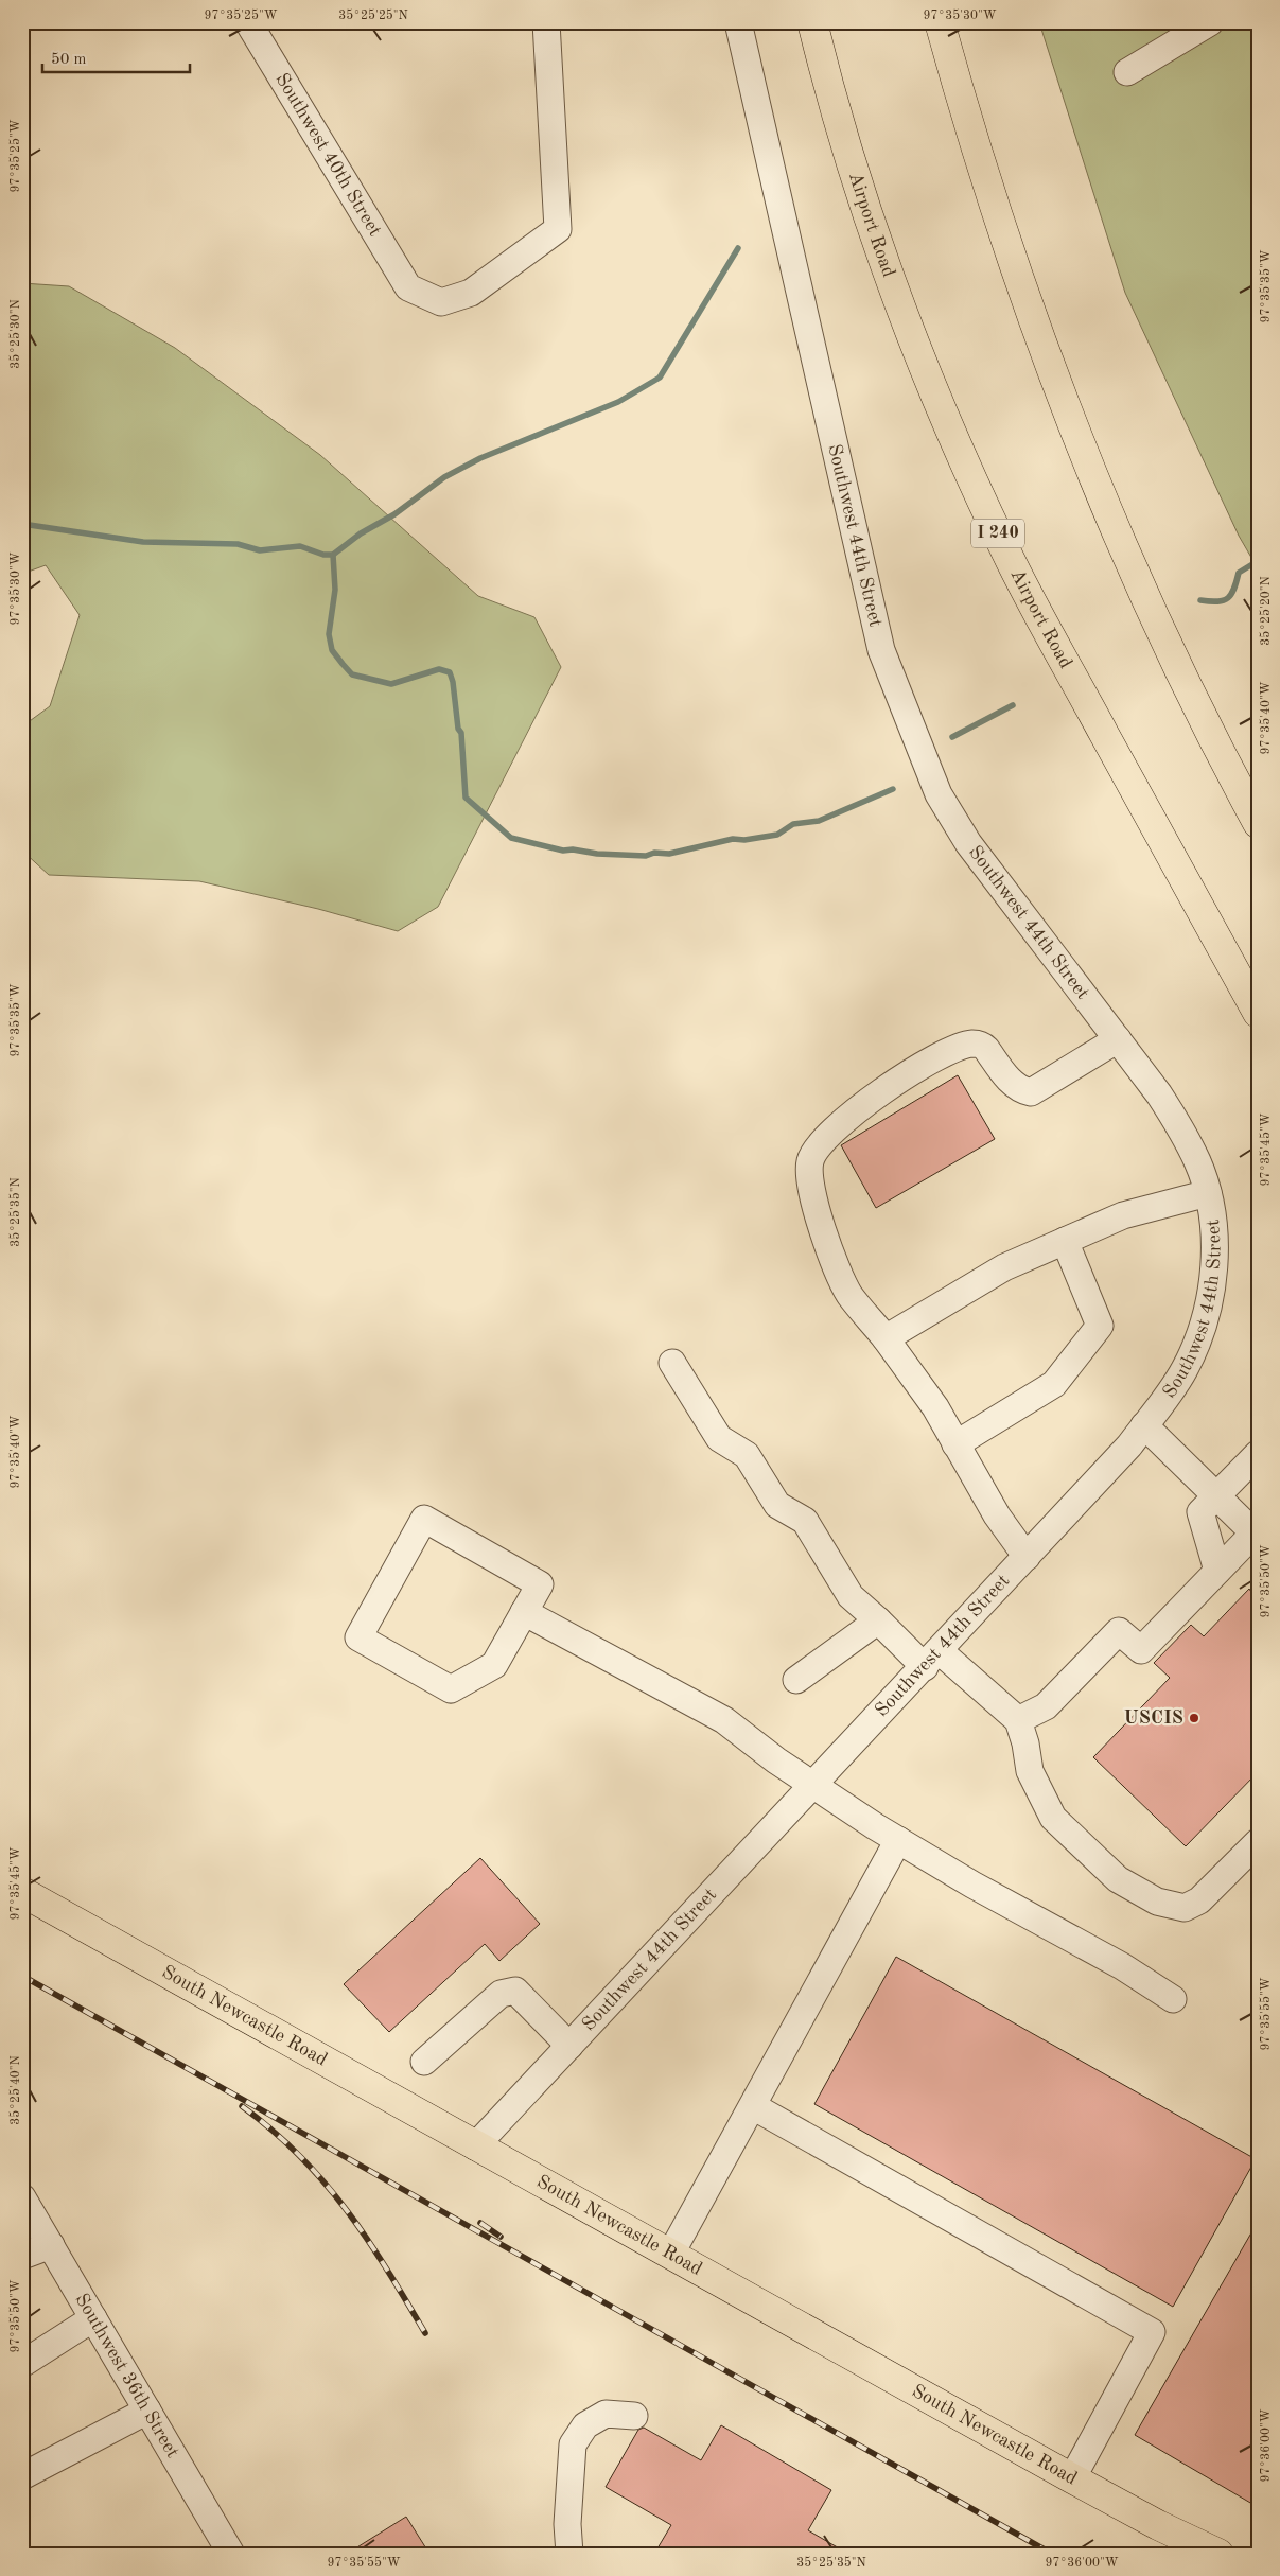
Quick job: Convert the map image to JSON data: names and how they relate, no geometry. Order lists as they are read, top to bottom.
{
  "streets": {
    "main road": ["Airport Road", "I 240", "South Newcastle Road"],
    "street": ["Southwest 40th Street", "Southwest 44th Street", "Southwest 36th Street"]
  },
  "crossings": [
    ["Southwest 44th Street", "South Newcastle Road"]
  ],
  "places": ["USCIS"],
  "scale_bar": "50 m",
  "coordinates": [
    "97°35'25\"W",
    "35°25'25\"N",
    "97°35'30\"W",
    "97°35'35\"W",
    "35°25'30\"N",
    "35°25'20\"N",
    "97°35'40\"W",
    "97°35'45\"W",
    "35°25'35\"N",
    "97°35'50\"W",
    "97°35'55\"W",
    "35°25'40\"N",
    "97°36'00\"W"
  ]
}
